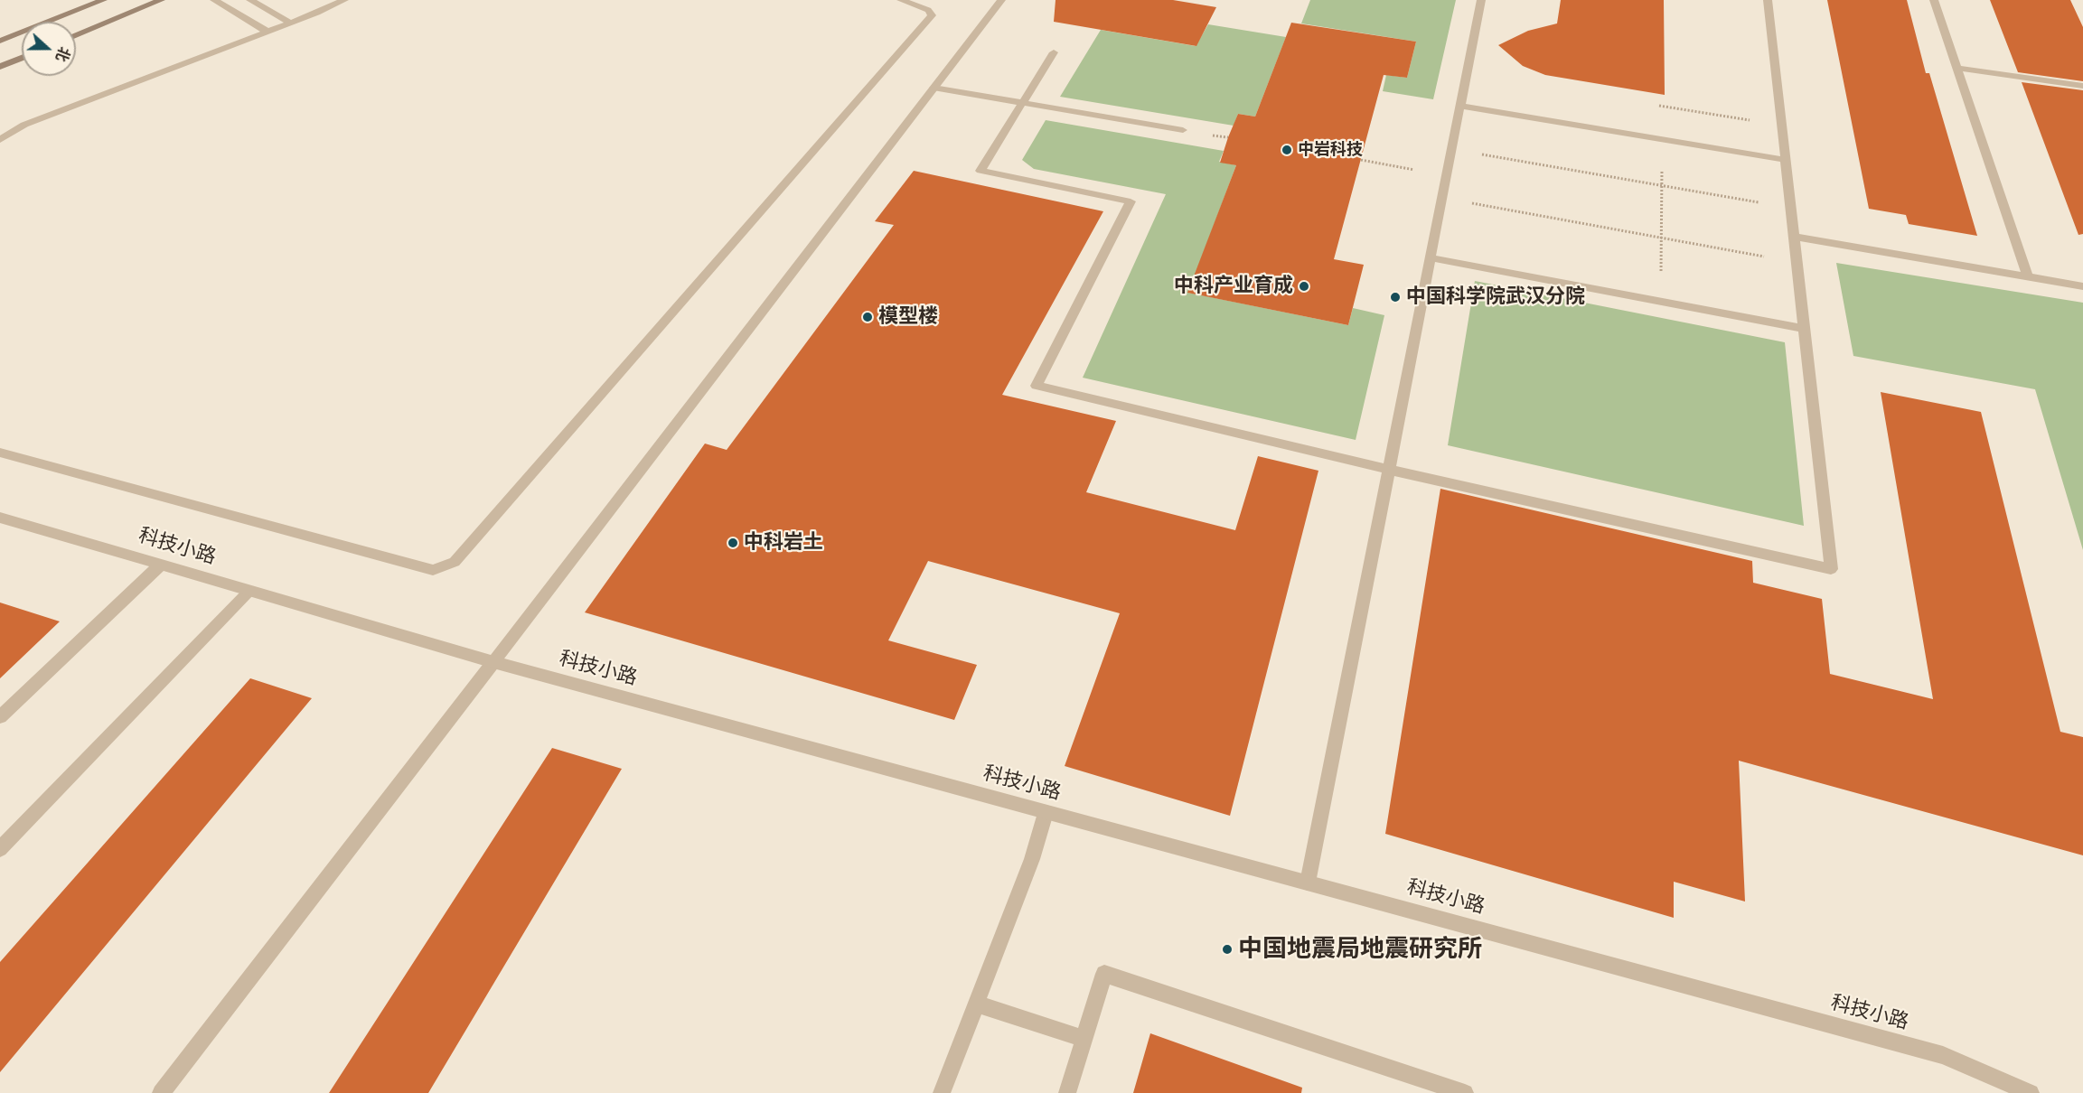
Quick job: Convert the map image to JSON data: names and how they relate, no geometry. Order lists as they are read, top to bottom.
{
  "streets": {
    "street": ["科技小路"]
  },
  "places": [
    "中岩科技",
    "中科产业育成",
    "中国科学院武汉分院",
    "模型楼",
    "中科岩土",
    "中国地震局地震研究所"
  ],
  "north": "right"
}
